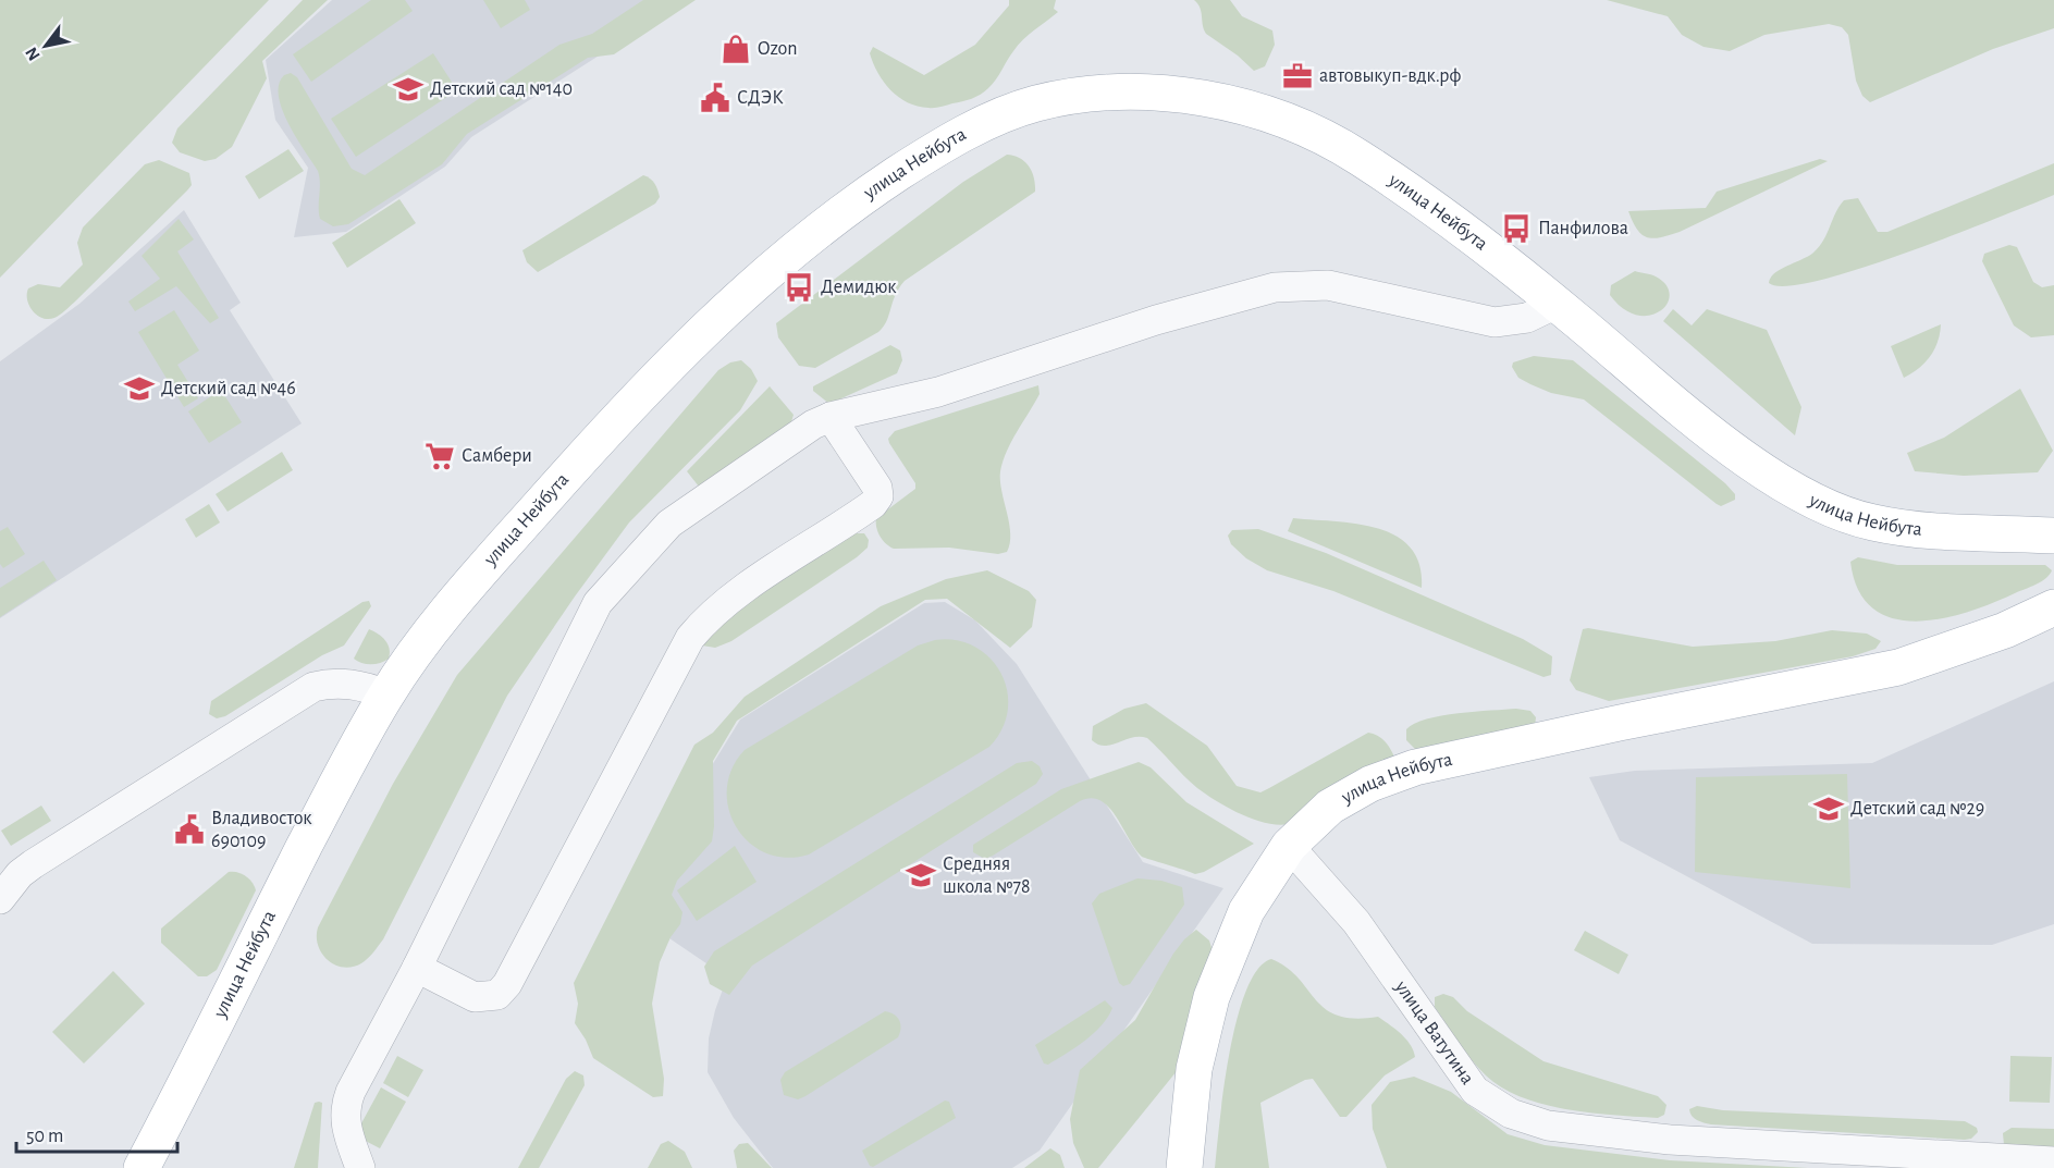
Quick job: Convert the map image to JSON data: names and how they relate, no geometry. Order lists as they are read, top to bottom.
{
  "streets": {
    "main road": ["улица Нейбута"],
    "street": ["улица Ватутина"]
  },
  "crossings": [
    ["улица Нейбута", "улица Ватутина"]
  ],
  "places": {
    "shop": ["Ozon"],
    "office": ["автовыкуп-вдк.рф"],
    "school or university": [
      "Детский сад №140",
      "Детский сад №46",
      "Детский сад №29",
      "Средняя школа №78"
    ],
    "public building": ["СДЭК", "Владивосток 690109"],
    "bus stop": ["Панфилова", "Демидюк"],
    "supermarket": ["Самбери"]
  },
  "scale_bar": "50 m",
  "north": "bottom left"
}
